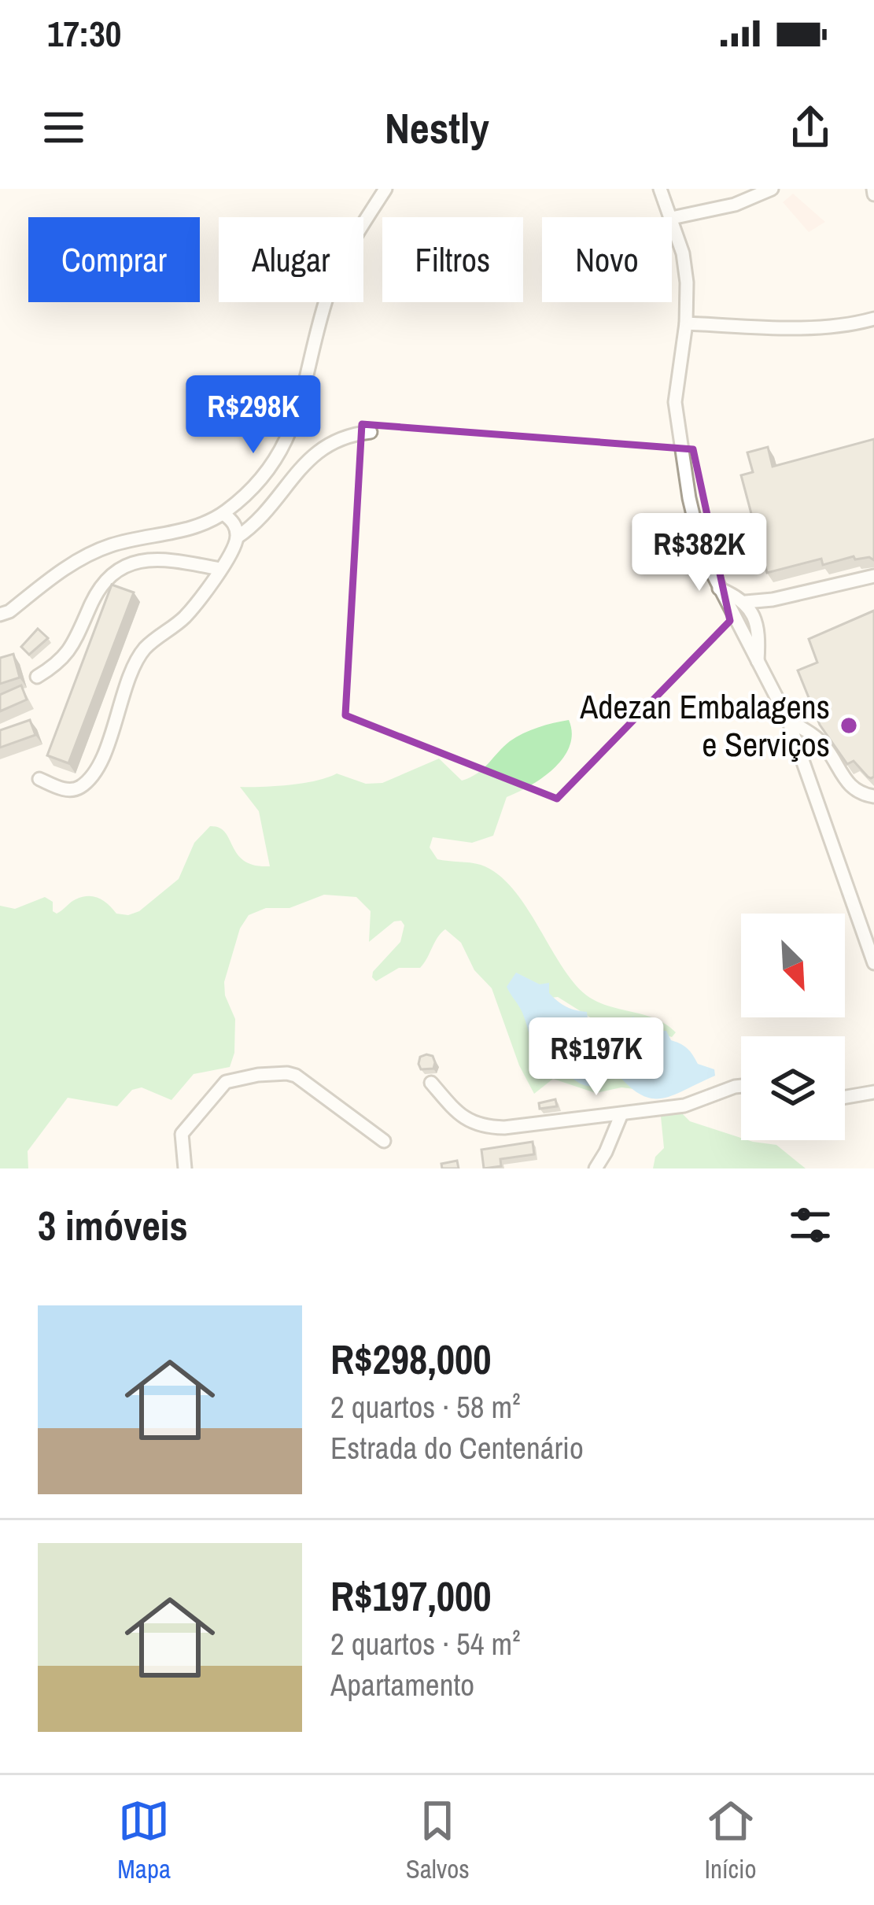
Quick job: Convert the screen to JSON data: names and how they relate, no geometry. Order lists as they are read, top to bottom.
{
  "places": ["Adezan Embalagens e Serviços"],
  "north": "bottom right",
  "page": {
    "status": "17:30",
    "header": "Nestly",
    "chip": [
      "Comprar",
      "Alugar",
      "Filtros",
      "Novo"
    ],
    "price": ["R$298K", "R$382K", "R$197K"],
    "heading": "3 imóveis",
    "list": [
      {
        "name": "R$298,000",
        "note": "2 quartos · 58 m² · Estrada do Centenário"
      },
      {
        "name": "R$197,000",
        "note": "2 quartos · 54 m² · Apartamento"
      }
    ],
    "tabs": ["Mapa", "Salvos", "Início"]
  }
}
